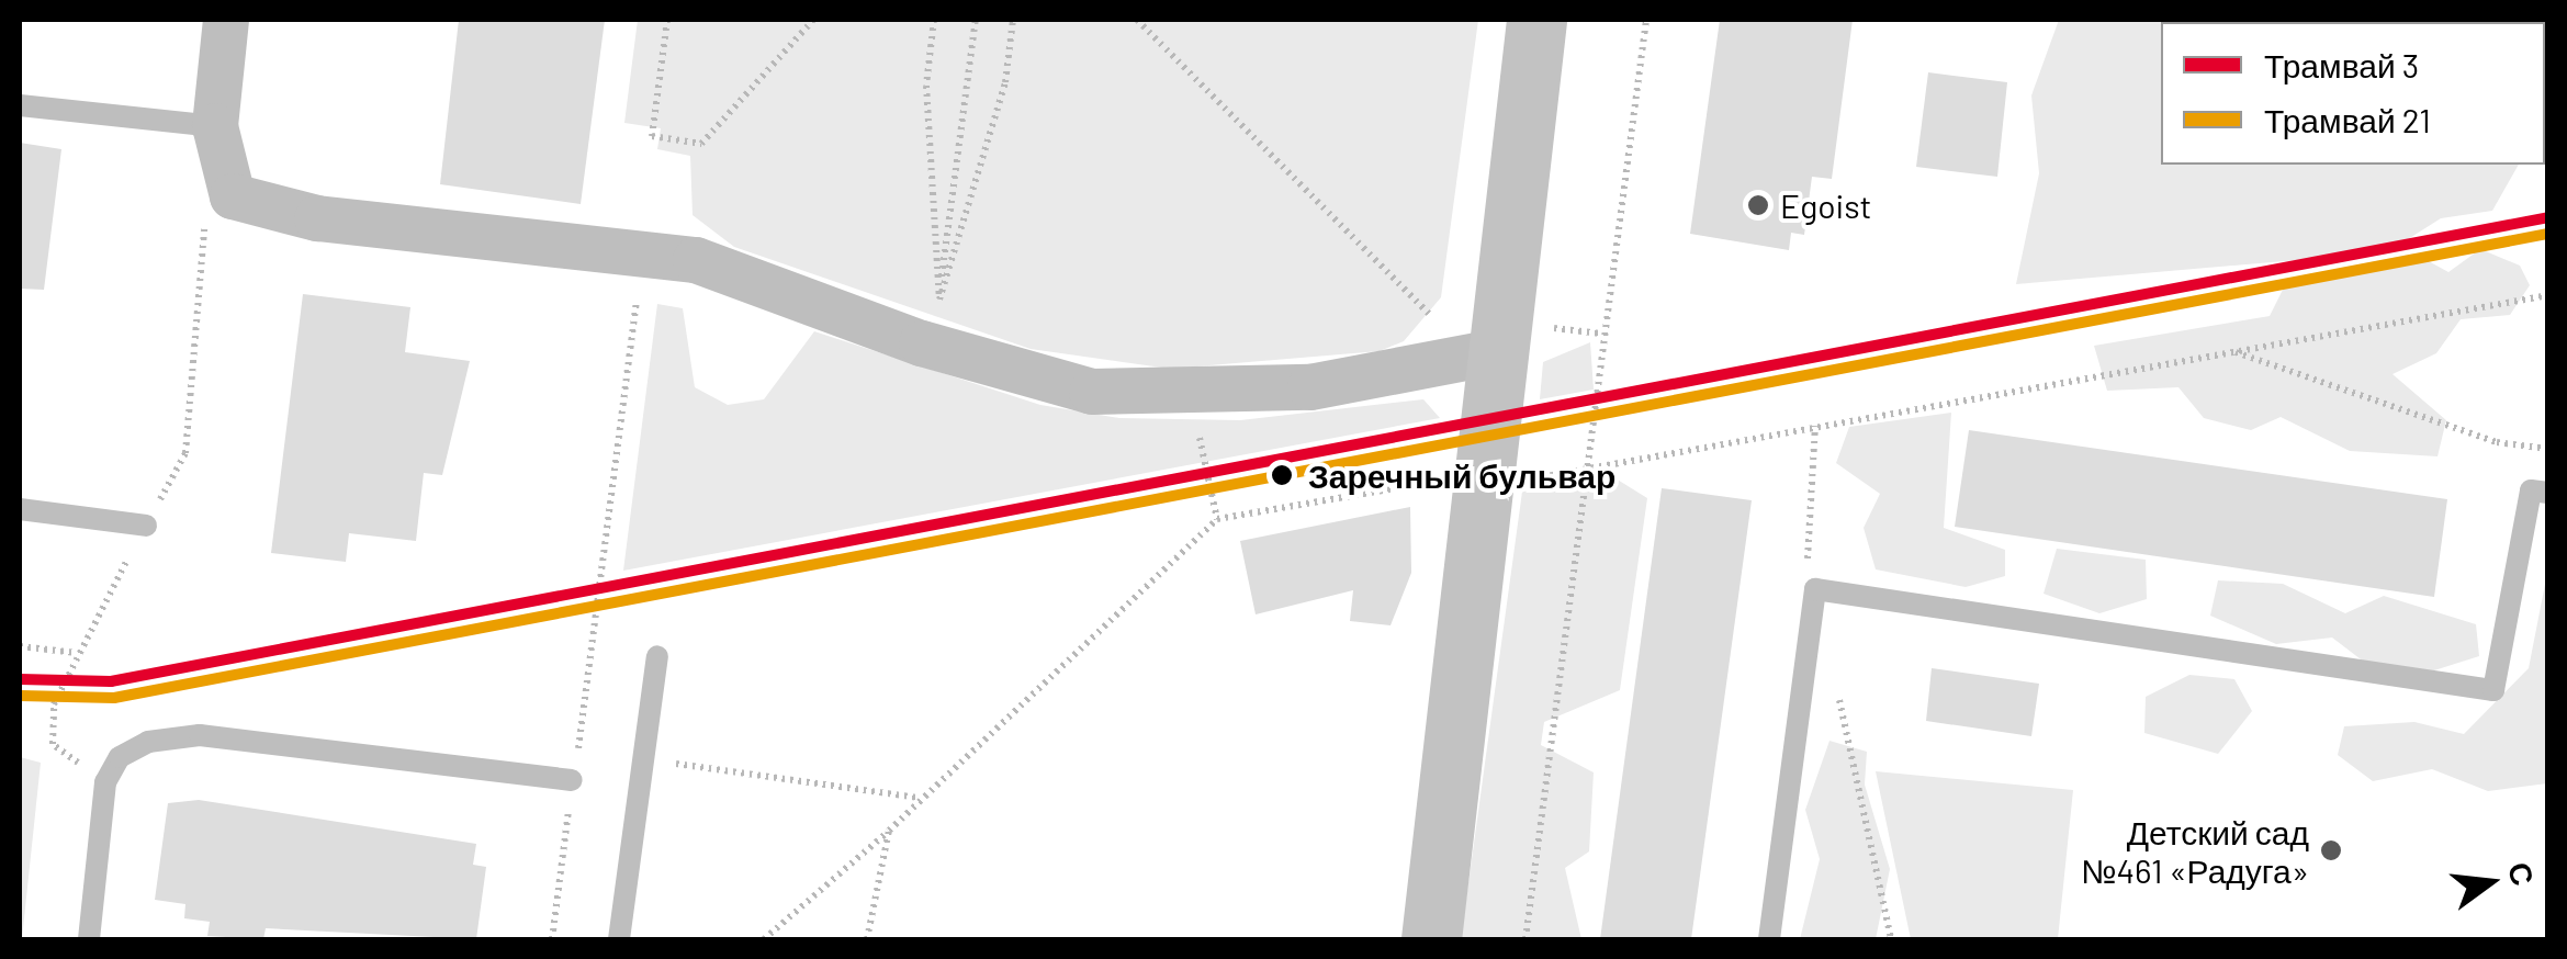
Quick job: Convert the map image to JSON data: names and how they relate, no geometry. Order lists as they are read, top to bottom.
{
  "places": ["Egoist", "Заречный бульвар", "Детский сад №461 «Радуга»"],
  "lines": ["tram line 3", "tram line 21"],
  "legend": ["Трамвай 3", "Трамвай 21"],
  "north": "right"
}
